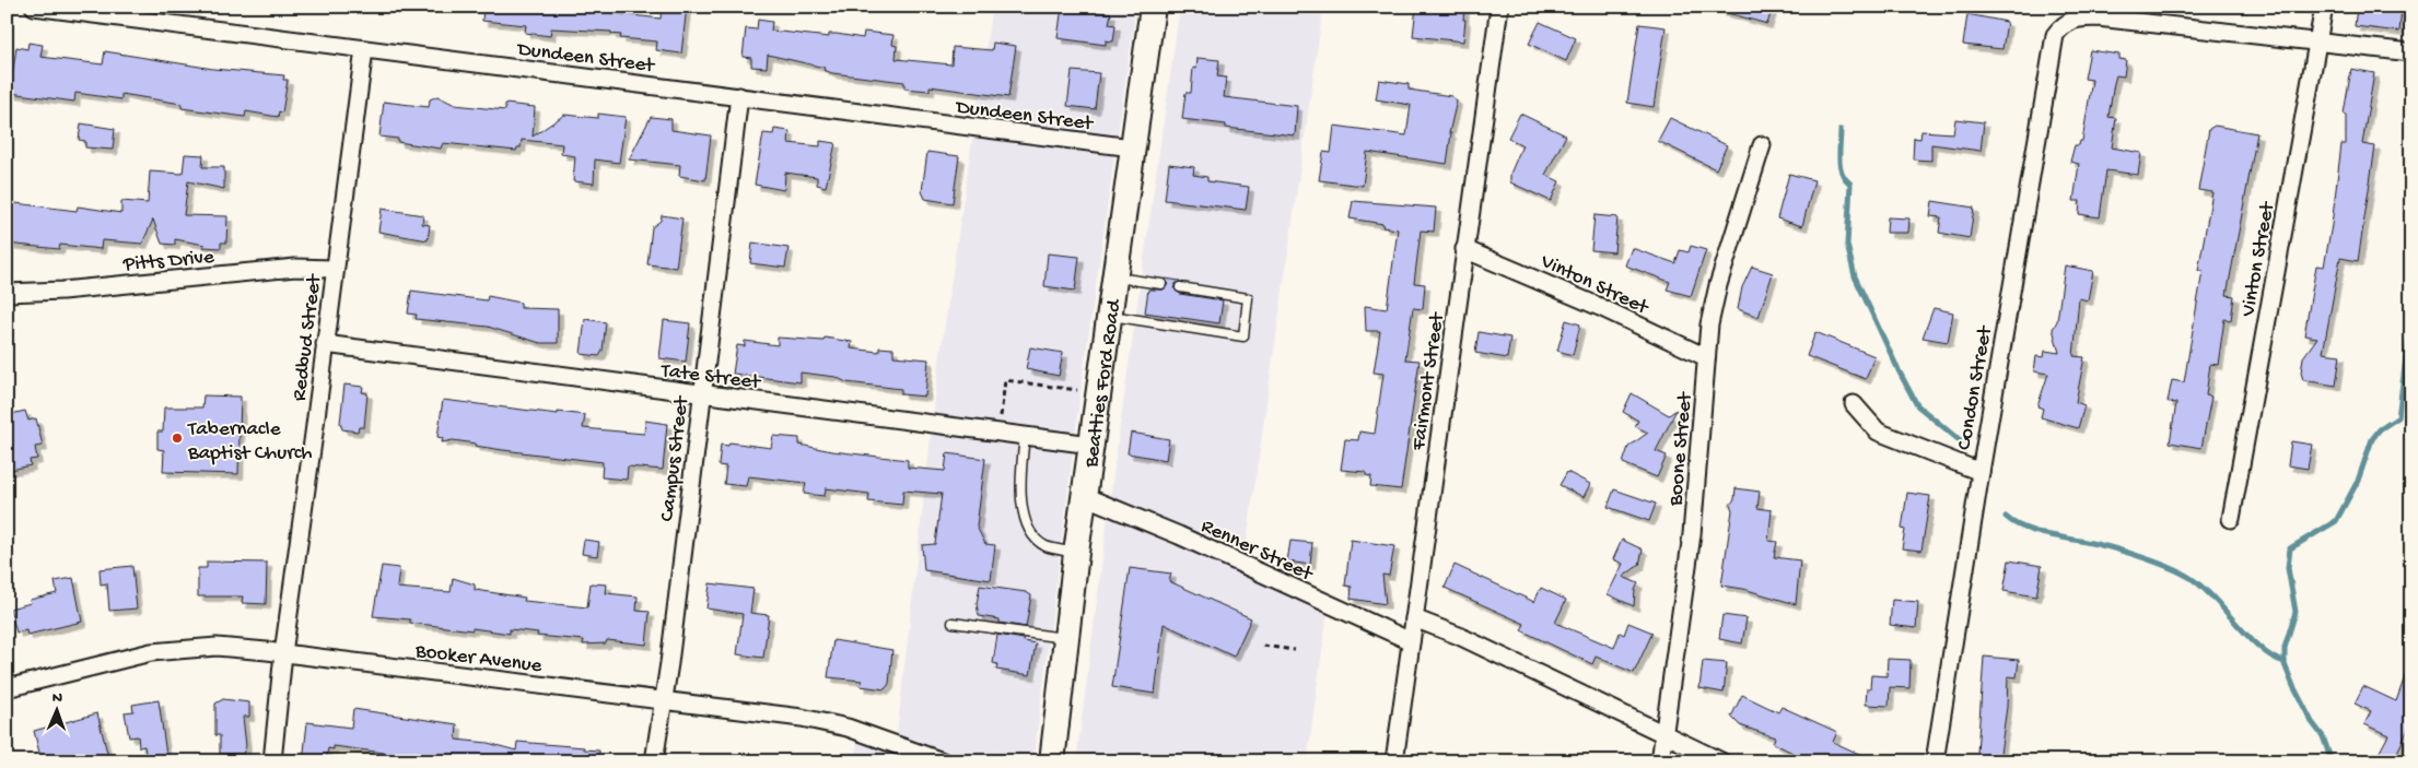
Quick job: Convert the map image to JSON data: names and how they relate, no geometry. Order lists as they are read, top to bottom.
{
  "streets": {
    "main road": ["Beatties Ford Road"],
    "street": [
      "Dundeen Street",
      "Pitts Drive",
      "Vinton Street",
      "Redbud Street",
      "Tate Street",
      "Fairmont Street",
      "Condon Street",
      "Boone Street",
      "Campus Street",
      "Renner Street",
      "Booker Avenue"
    ]
  },
  "crossings": [
    ["Dundeen Street", "Redbud Street"],
    ["Dundeen Street", "Beatties Ford Road"],
    ["Dundeen Street", "Campus Street"],
    ["Pitts Drive", "Redbud Street"],
    ["Vinton Street", "Fairmont Street"],
    ["Vinton Street", "Condon Street"],
    ["Vinton Street", "Boone Street"],
    ["Redbud Street", "Tate Street"],
    ["Redbud Street", "Booker Avenue"],
    ["Tate Street", "Beatties Ford Road"],
    ["Tate Street", "Campus Street"],
    ["Fairmont Street", "Renner Street"],
    ["Beatties Ford Road", "Renner Street"],
    ["Campus Street", "Booker Avenue"]
  ],
  "places": ["Tabernacle Baptist Church"],
  "north": "top"
}
